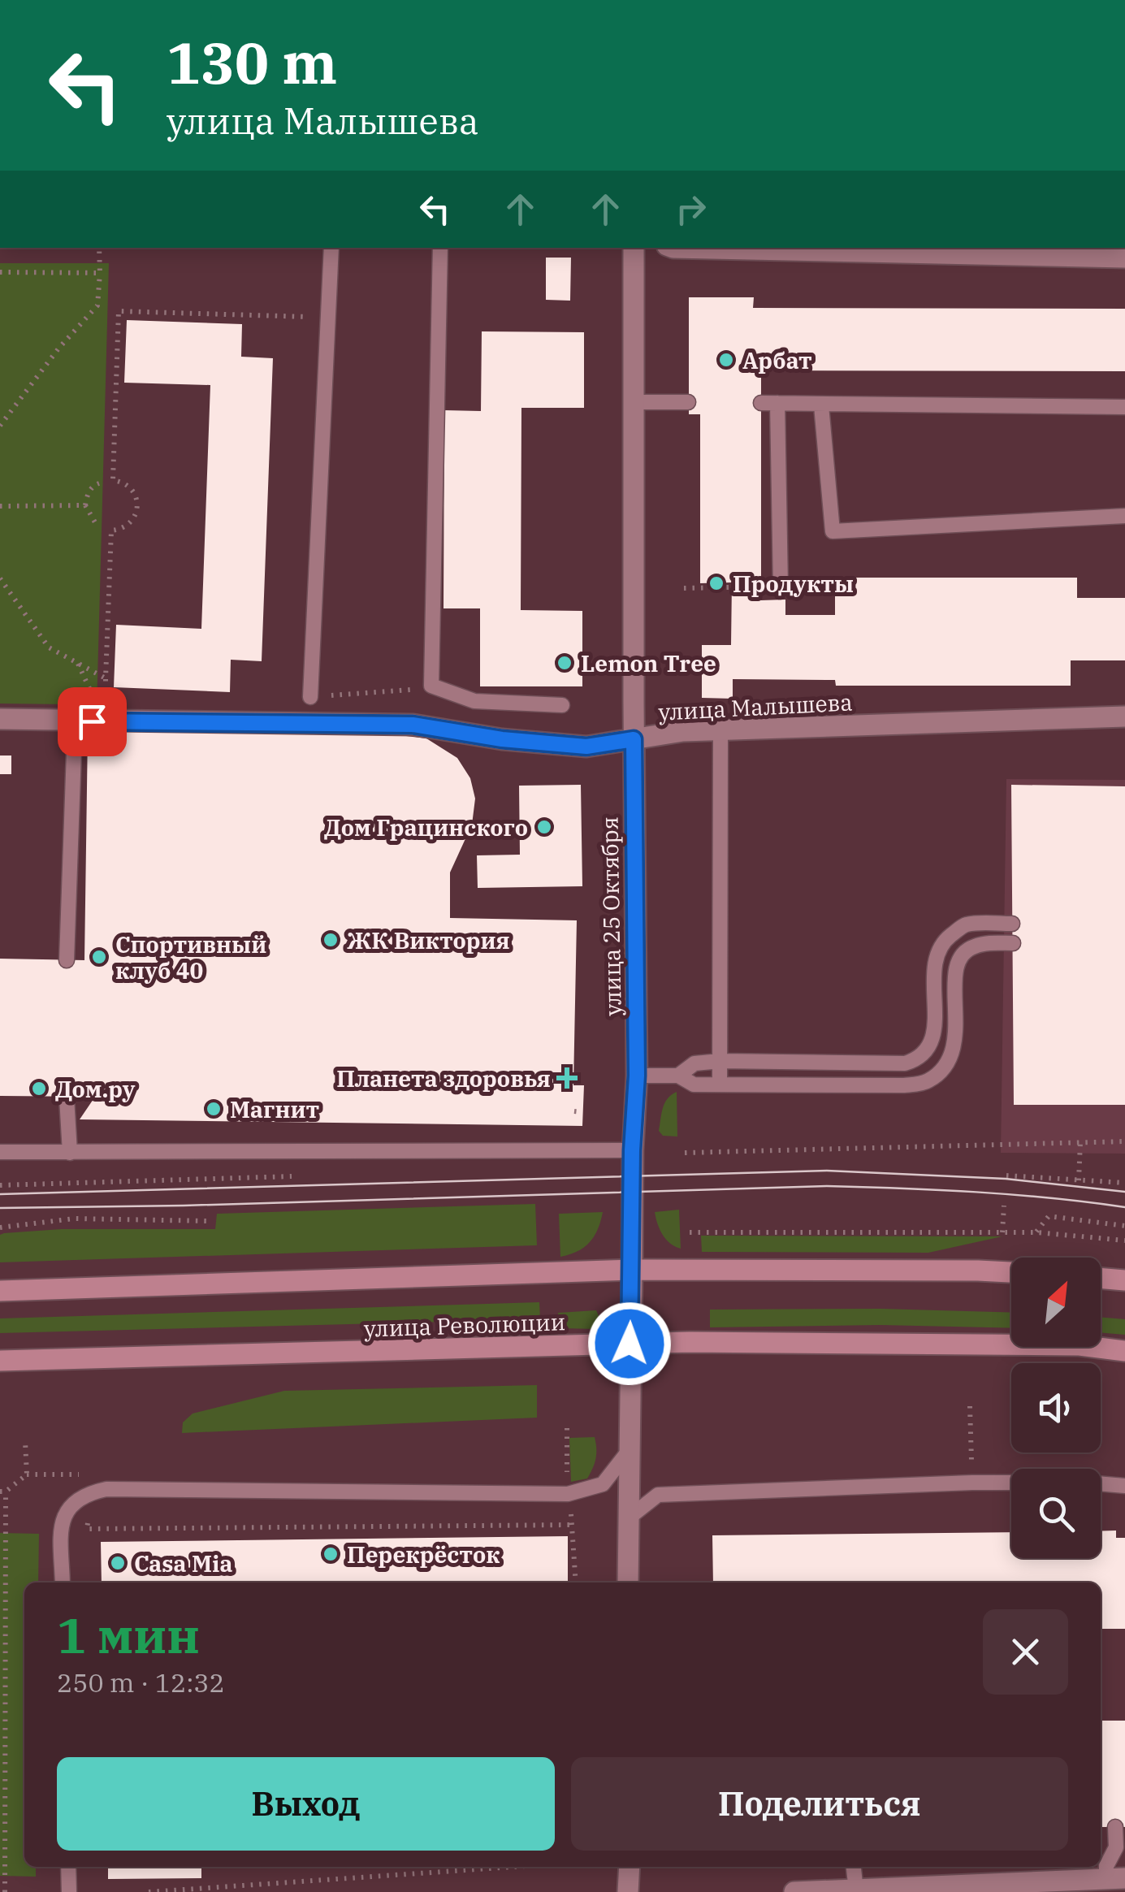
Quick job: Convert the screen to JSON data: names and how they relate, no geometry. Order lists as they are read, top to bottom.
{
  "streets": {
    "main road": ["улица Революции"],
    "street": ["улица Малышева", "улица 25 Октября"]
  },
  "crossings": [
    ["улица Малышева", "улица 25 Октября"],
    ["улица 25 Октября", "улица Революции"]
  ],
  "places": {
    "other": [
      "Арбат",
      "Продукты",
      "Lemon Tree",
      "Дом Грацинского",
      "ЖК Виктория",
      "Спортивный клуб 40",
      "Дом.ру",
      "Магнит",
      "Перекрёсток",
      "Casa Mia"
    ],
    "health": ["Планета здоровья"]
  },
  "north": "top right",
  "page": {
    "turn": ["130 m", "улица Малышева"],
    "heading": ["1 мин", "250 m · 12:32"],
    "buttons": ["Выход", "Поделиться"]
  }
}
